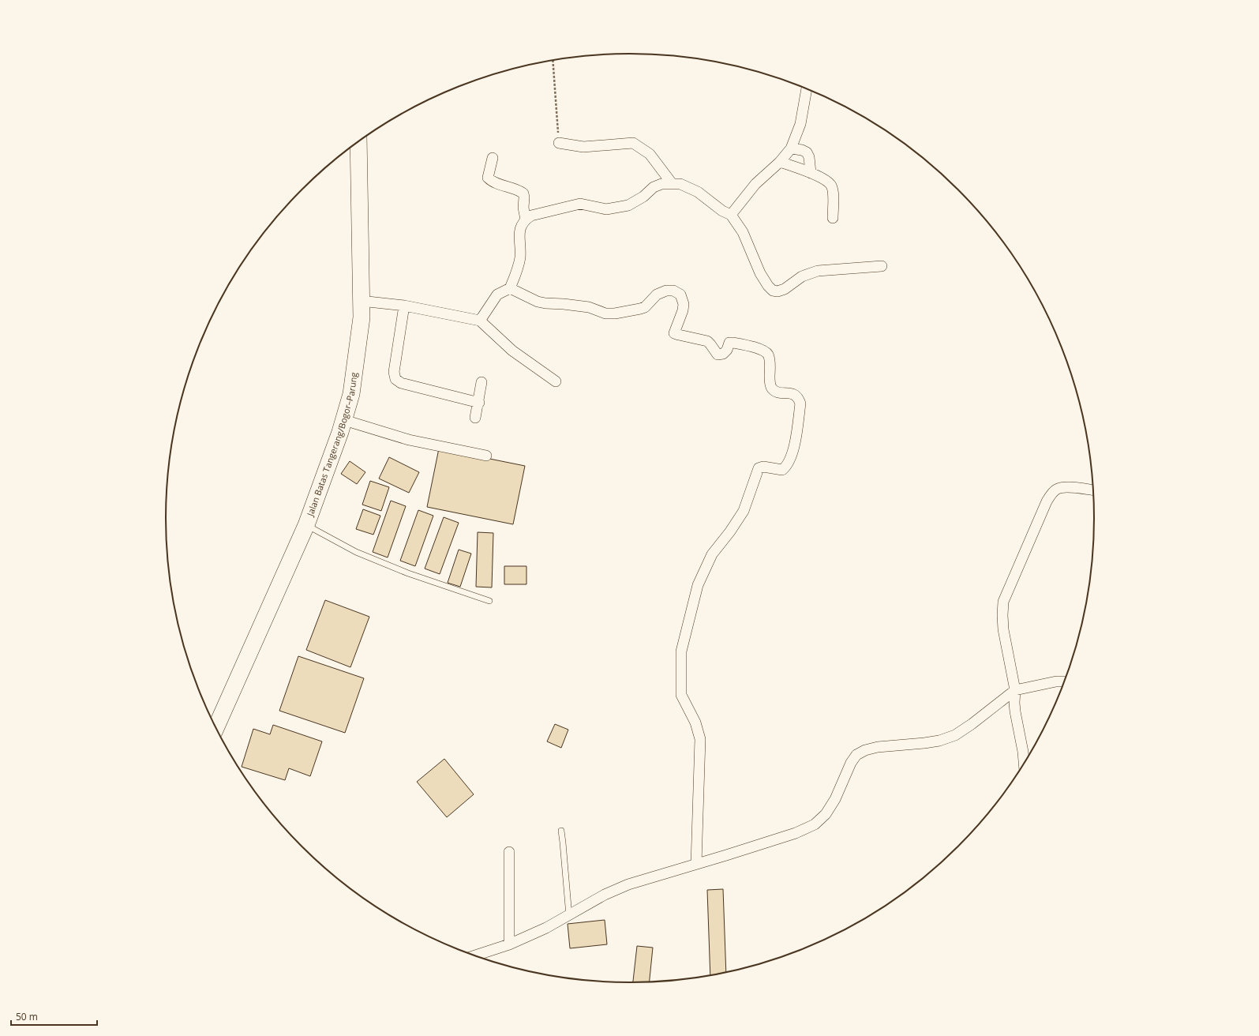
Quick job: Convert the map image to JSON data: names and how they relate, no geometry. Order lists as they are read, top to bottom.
{
  "streets": {
    "main road": ["Jalan Batas Tangerang/Bogor–Parung"]
  },
  "scale_bar": "50 m"
}
